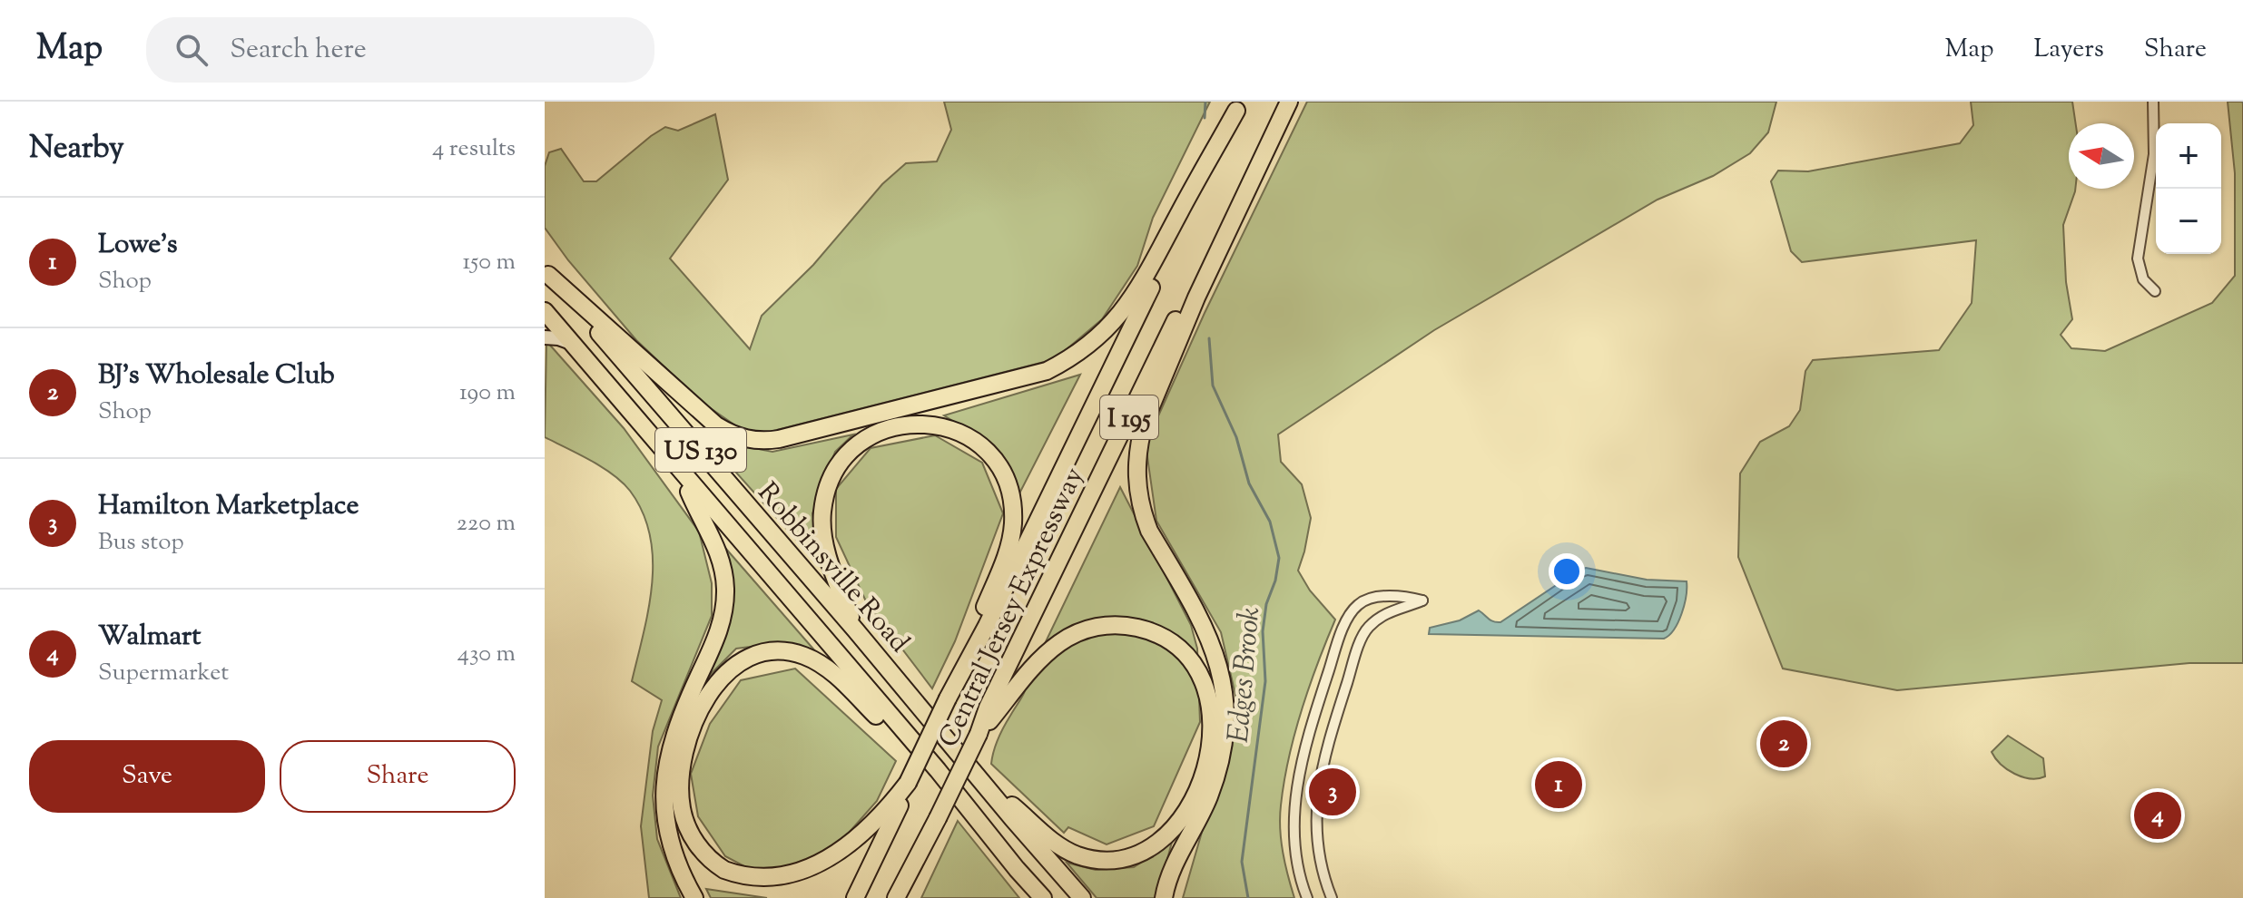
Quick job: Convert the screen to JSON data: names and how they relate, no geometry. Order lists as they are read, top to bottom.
{
  "streets": {
    "highway": [
      "I 195",
      "US 130",
      "Robbinsville Road",
      "Central Jersey Expressway"
    ]
  },
  "water": ["Edges Brook"],
  "north": "left",
  "page": {
    "header": "Map",
    "search": "Search here",
    "nav": ["Map", "Layers", "Share"],
    "heading": ["Nearby", "4 results"],
    "map_buttons": ["+", "−"],
    "list": [
      {
        "mark": "1",
        "name": "Lowe's",
        "note": "Shop",
        "value": "150 m"
      },
      {
        "mark": "2",
        "name": "BJ's Wholesale Club",
        "note": "Shop",
        "value": "190 m"
      },
      {
        "mark": "3",
        "name": "Hamilton Marketplace",
        "note": "Bus stop",
        "value": "220 m"
      },
      {
        "mark": "4",
        "name": "Walmart",
        "note": "Supermarket",
        "value": "430 m"
      }
    ],
    "pins": [
      "2",
      "1",
      "3",
      "4"
    ],
    "buttons": ["Save", "Share"]
  }
}
